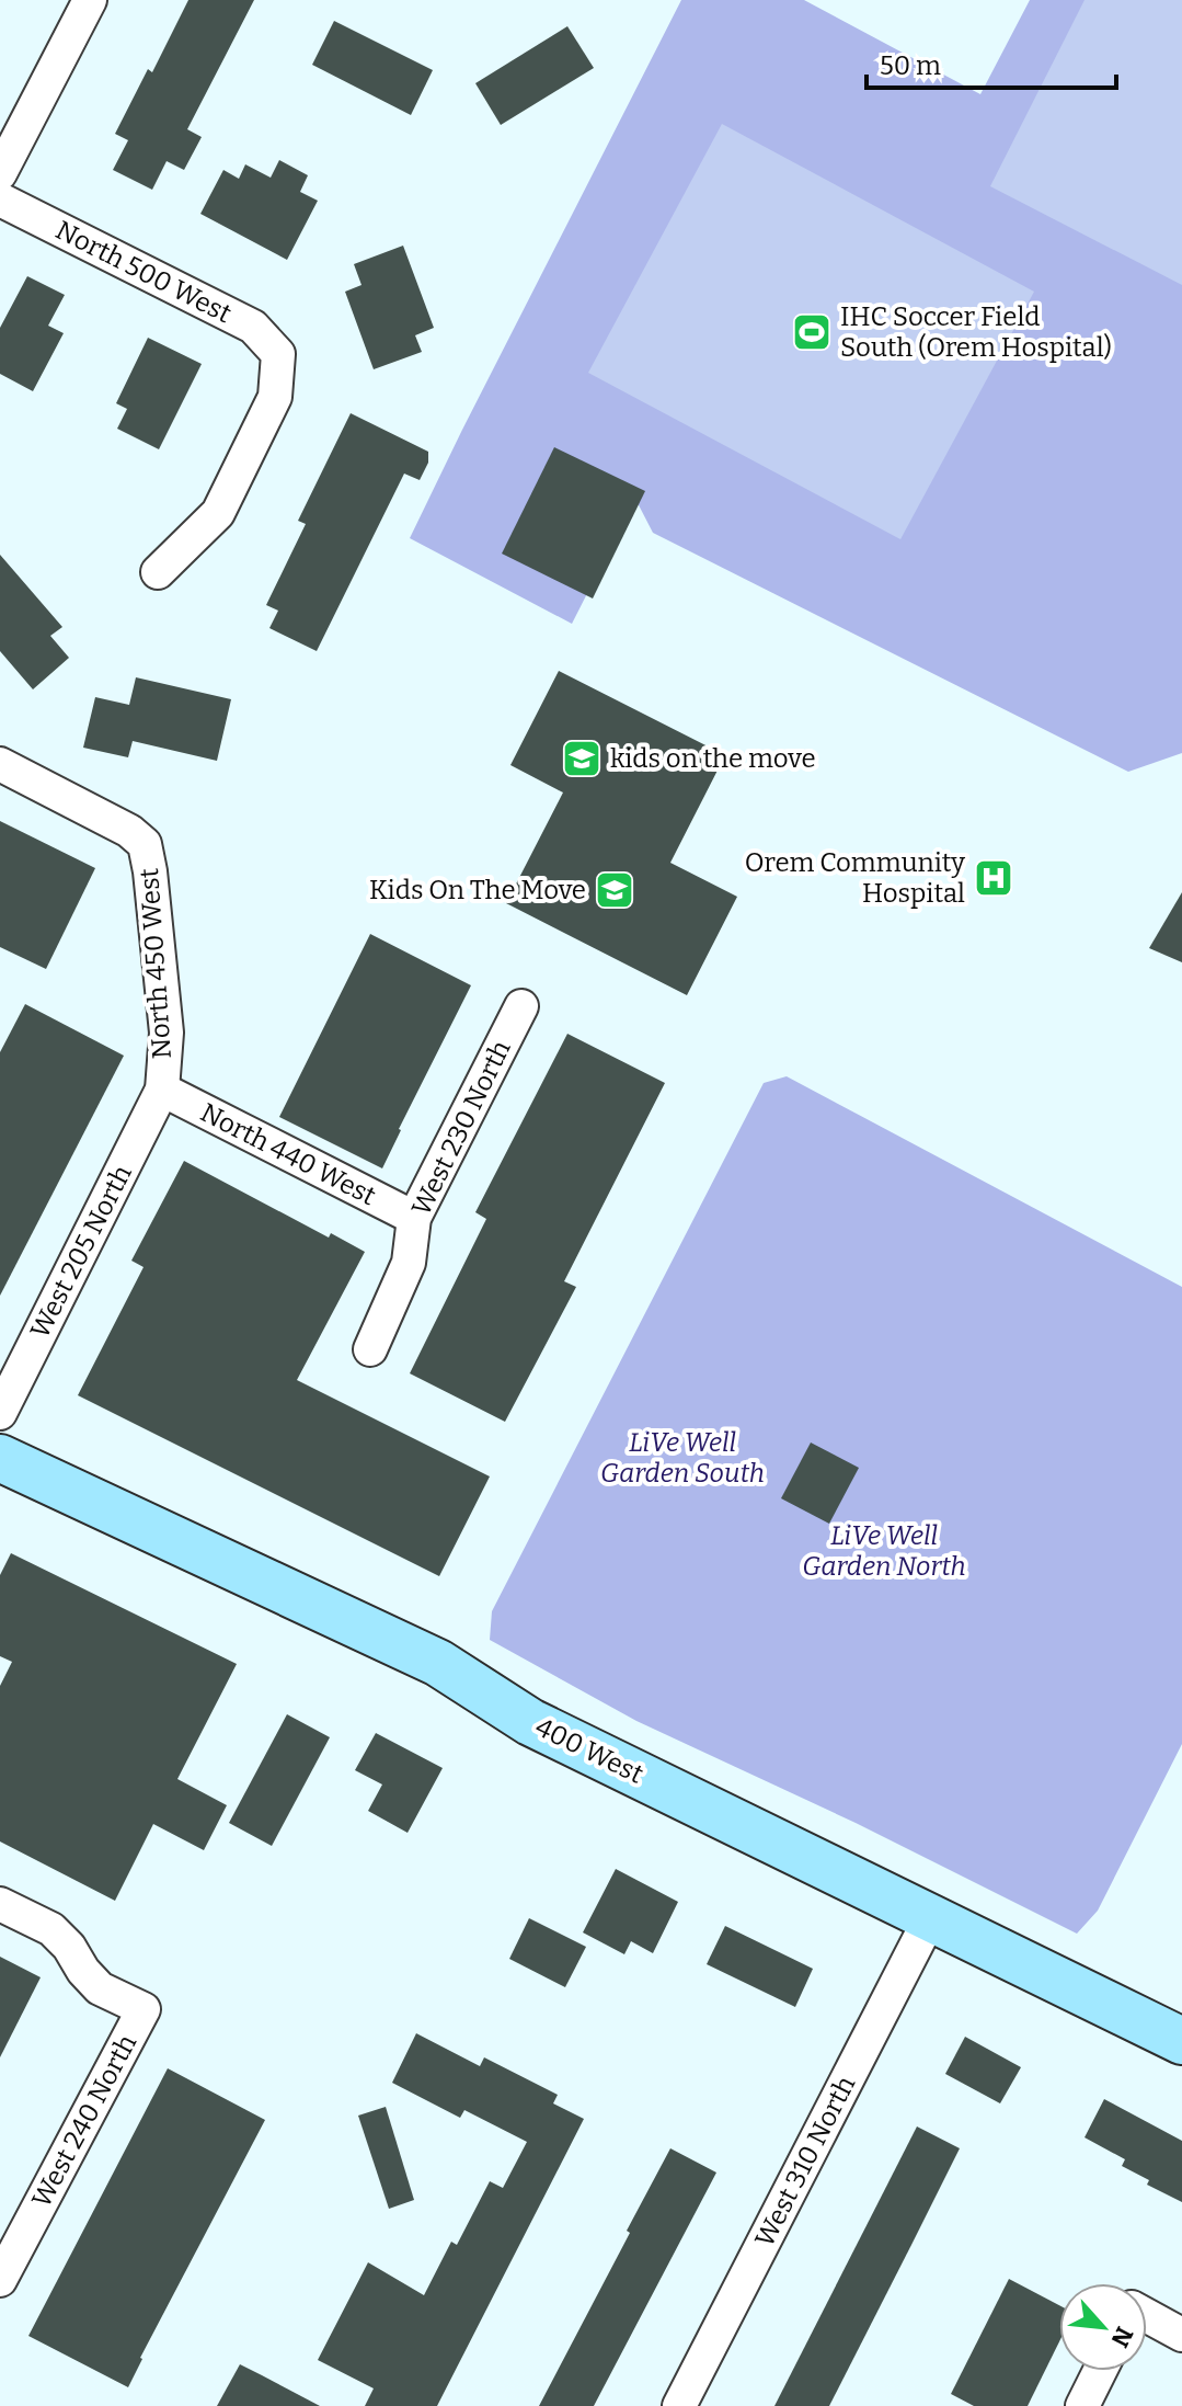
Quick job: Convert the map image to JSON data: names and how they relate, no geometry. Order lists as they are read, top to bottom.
{
  "streets": {
    "main road": ["400 West"],
    "street": [
      "North 500 West",
      "North 450 West",
      "West 230 North",
      "North 440 West",
      "West 205 North",
      "West 240 North",
      "West 310 North"
    ]
  },
  "crossings": [
    ["North 450 West", "North 440 West"],
    ["North 450 West", "West 205 North"],
    ["West 230 North", "North 440 West"],
    ["North 440 West", "West 205 North"],
    ["400 West", "West 310 North"]
  ],
  "parks": ["LiVe Well Garden South", "LiVe Well Garden North"],
  "places": {
    "sports": ["IHC Soccer Field South (Orem Hospital)"],
    "school or university": ["kids on the move", "Kids On The Move"],
    "hospital": ["Orem Community Hospital"]
  },
  "scale_bar": "50 m",
  "north": "bottom right"
}
